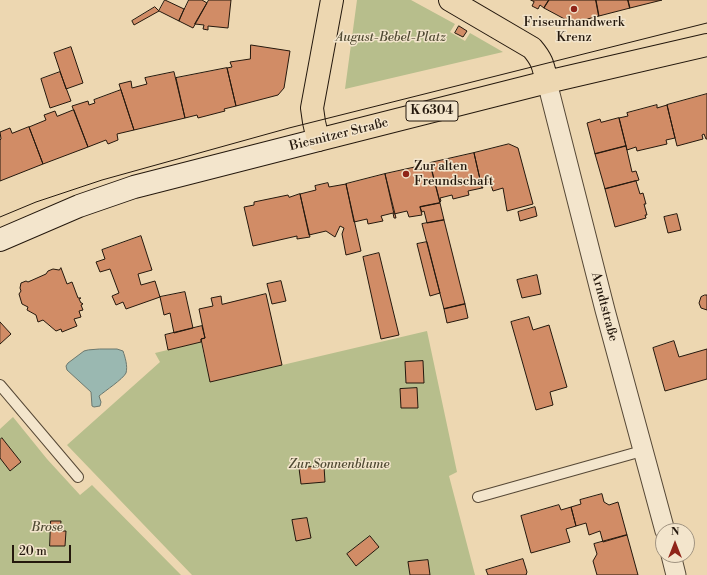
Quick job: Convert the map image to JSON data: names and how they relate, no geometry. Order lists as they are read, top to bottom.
{
  "streets": {
    "main road": ["K 6304", "Biesnitzer Straße"],
    "street": ["Arndtstraße"]
  },
  "crossings": [
    ["Biesnitzer Straße", "Arndtstraße"]
  ],
  "parks": ["August-Bebel-Platz", "Zur Sonnenblume", "Brose"],
  "places": ["Friseurhandwerk Krenz", "Zur alten Freundschaft"],
  "scale_bar": "20 m",
  "north": "top"
}
